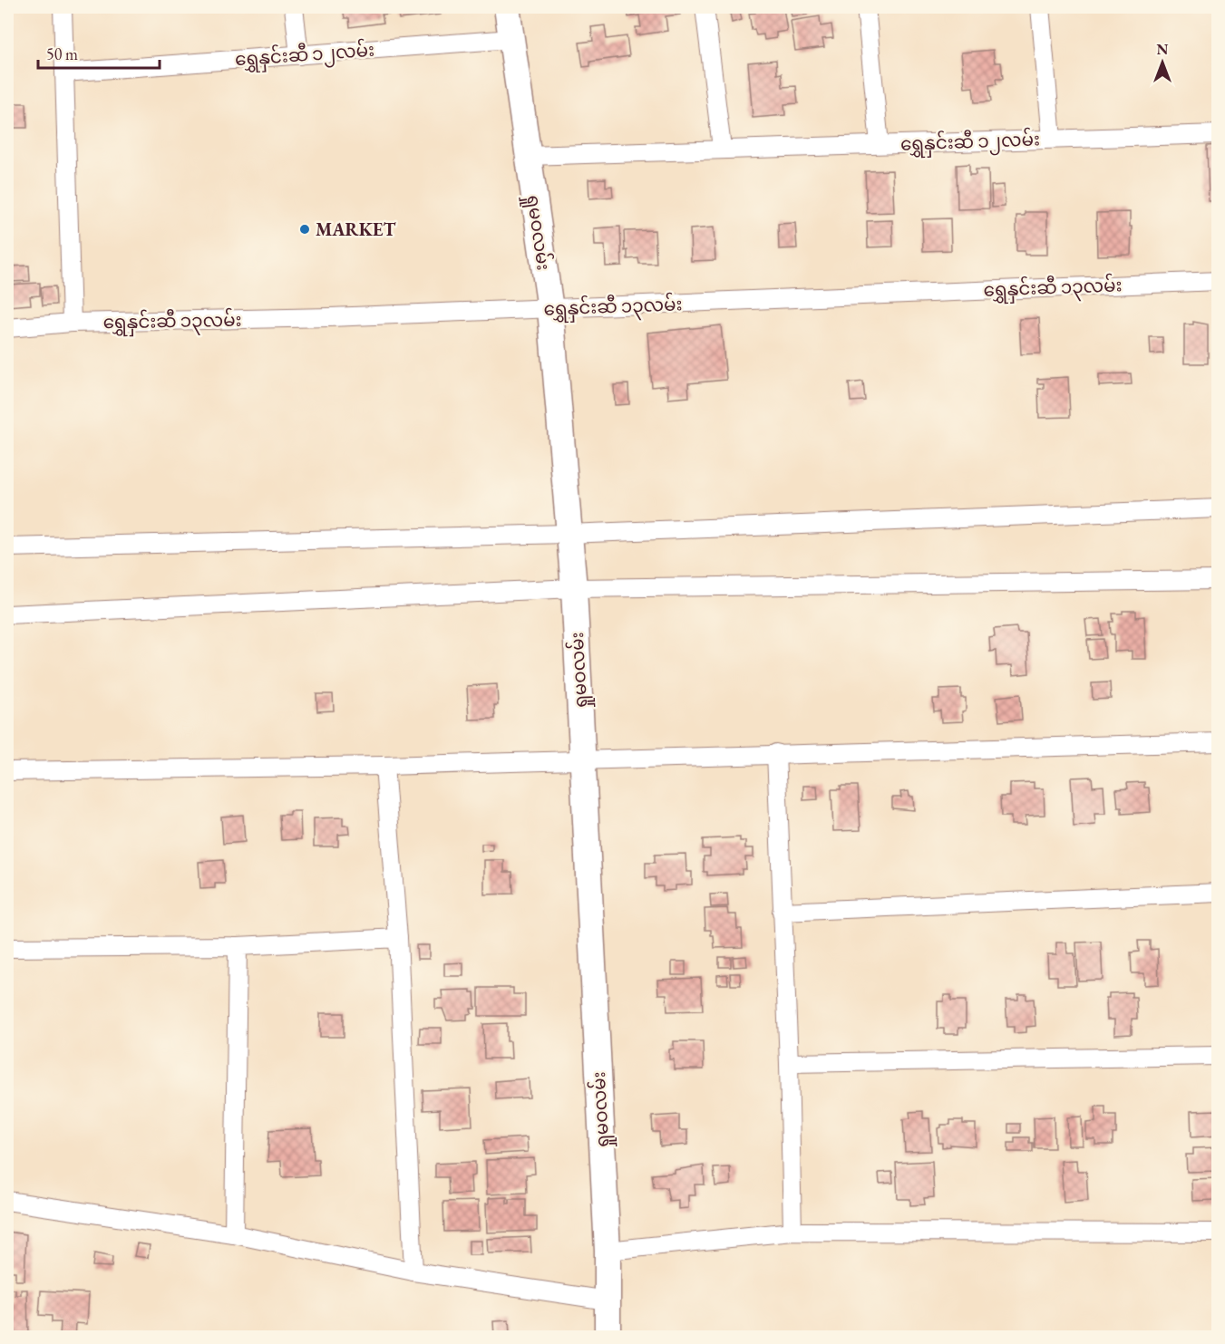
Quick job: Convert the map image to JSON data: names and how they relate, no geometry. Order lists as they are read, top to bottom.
{
  "streets": {
    "street": ["ရွှေနှင်းဆီ ၁၂လမ်း", "ရှုမဝလမ်း", "ရွှေနှင်းဆီ ၁၃လမ်း"]
  },
  "crossings": [
    ["ရွှေနှင်းဆီ ၁၂လမ်း", "ရှုမဝလမ်း"],
    ["ရှုမဝလမ်း", "ရွှေနှင်းဆီ ၁၃လမ်း"]
  ],
  "places": ["MARKET"],
  "scale_bar": "50 m",
  "north": "top"
}
